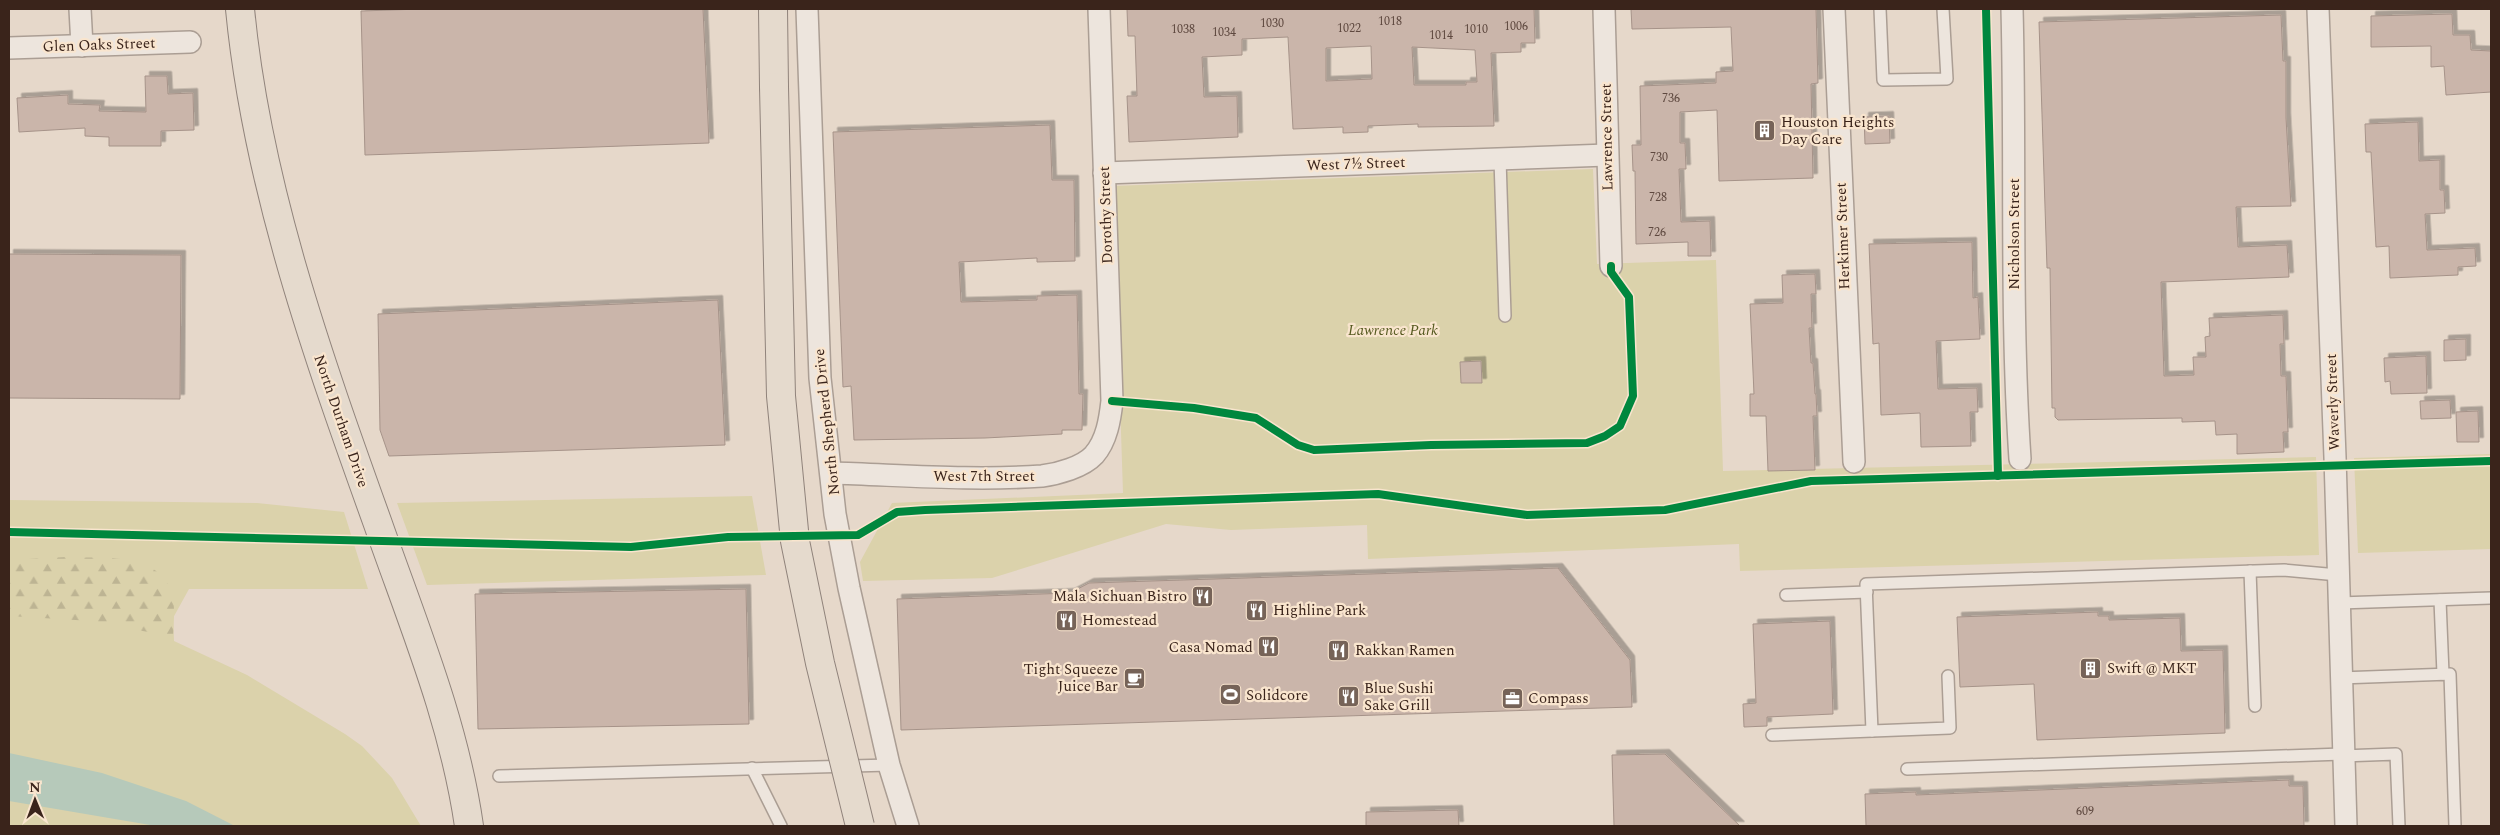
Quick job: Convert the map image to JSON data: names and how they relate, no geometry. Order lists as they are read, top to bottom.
{
  "streets": {
    "main road": ["North Durham Drive"],
    "street": [
      "Glen Oaks Street",
      "Lawrence Street",
      "West 7½ Street",
      "Dorothy Street",
      "Nicholson Street",
      "Herkimer Street",
      "Waverly Street",
      "North Shepherd Drive",
      "West 7th Street"
    ]
  },
  "crossings": [
    ["Lawrence Street", "West 7½ Street"],
    ["West 7½ Street", "Dorothy Street"],
    ["Dorothy Street", "West 7th Street"],
    ["North Shepherd Drive", "West 7th Street"]
  ],
  "parks": ["Lawrence Park"],
  "places": {
    "building": ["Houston Heights Day Care", "Swift @ MKT"],
    "restaurant": [
      "Mala Sichuan Bistro",
      "Highline Park",
      "Homestead",
      "Casa Nomad",
      "Rakkan Ramen",
      "Blue Sushi Sake Grill"
    ],
    "cafe": ["Tight Squeeze Juice Bar"],
    "sports": ["Solidcore"],
    "office": ["Compass"]
  },
  "house_numbers": [
    "1018",
    "1030",
    "1006",
    "1022",
    "1038",
    "1010",
    "1034",
    "1014",
    "736",
    "730",
    "728",
    "726",
    "609"
  ],
  "north": "top"
}
